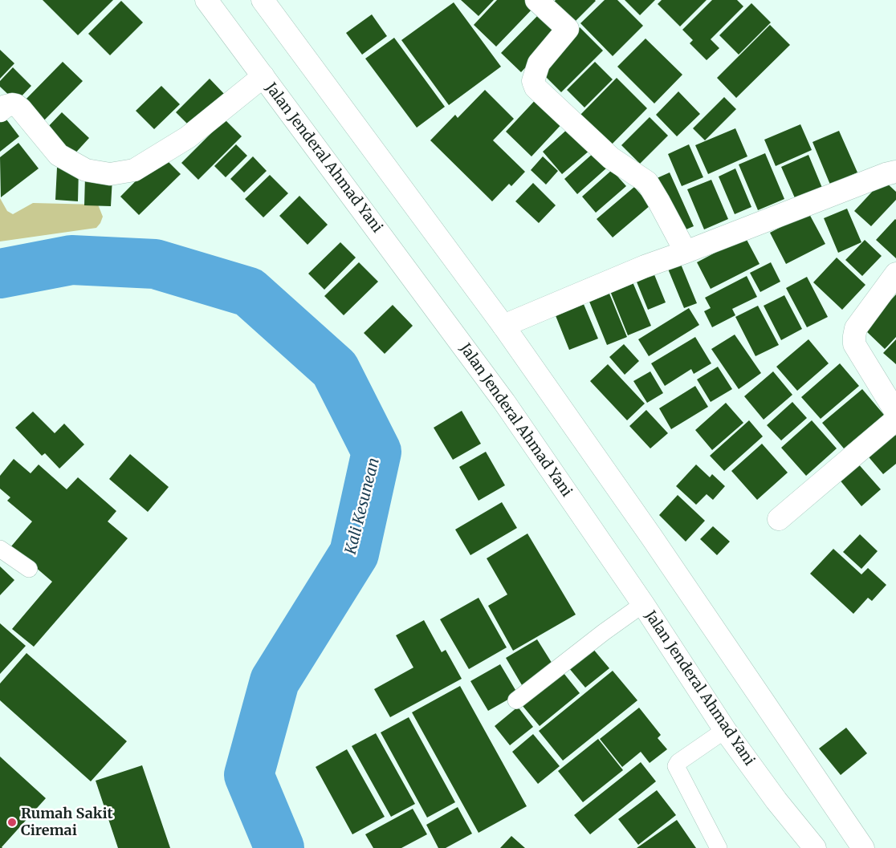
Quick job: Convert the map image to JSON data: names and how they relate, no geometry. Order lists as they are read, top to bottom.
{
  "streets": {
    "main road": ["Jalan Jenderal Ahmad Yani"]
  },
  "water": ["Kali Kesunean"],
  "places": ["Rumah Sakit Ciremai"]
}
